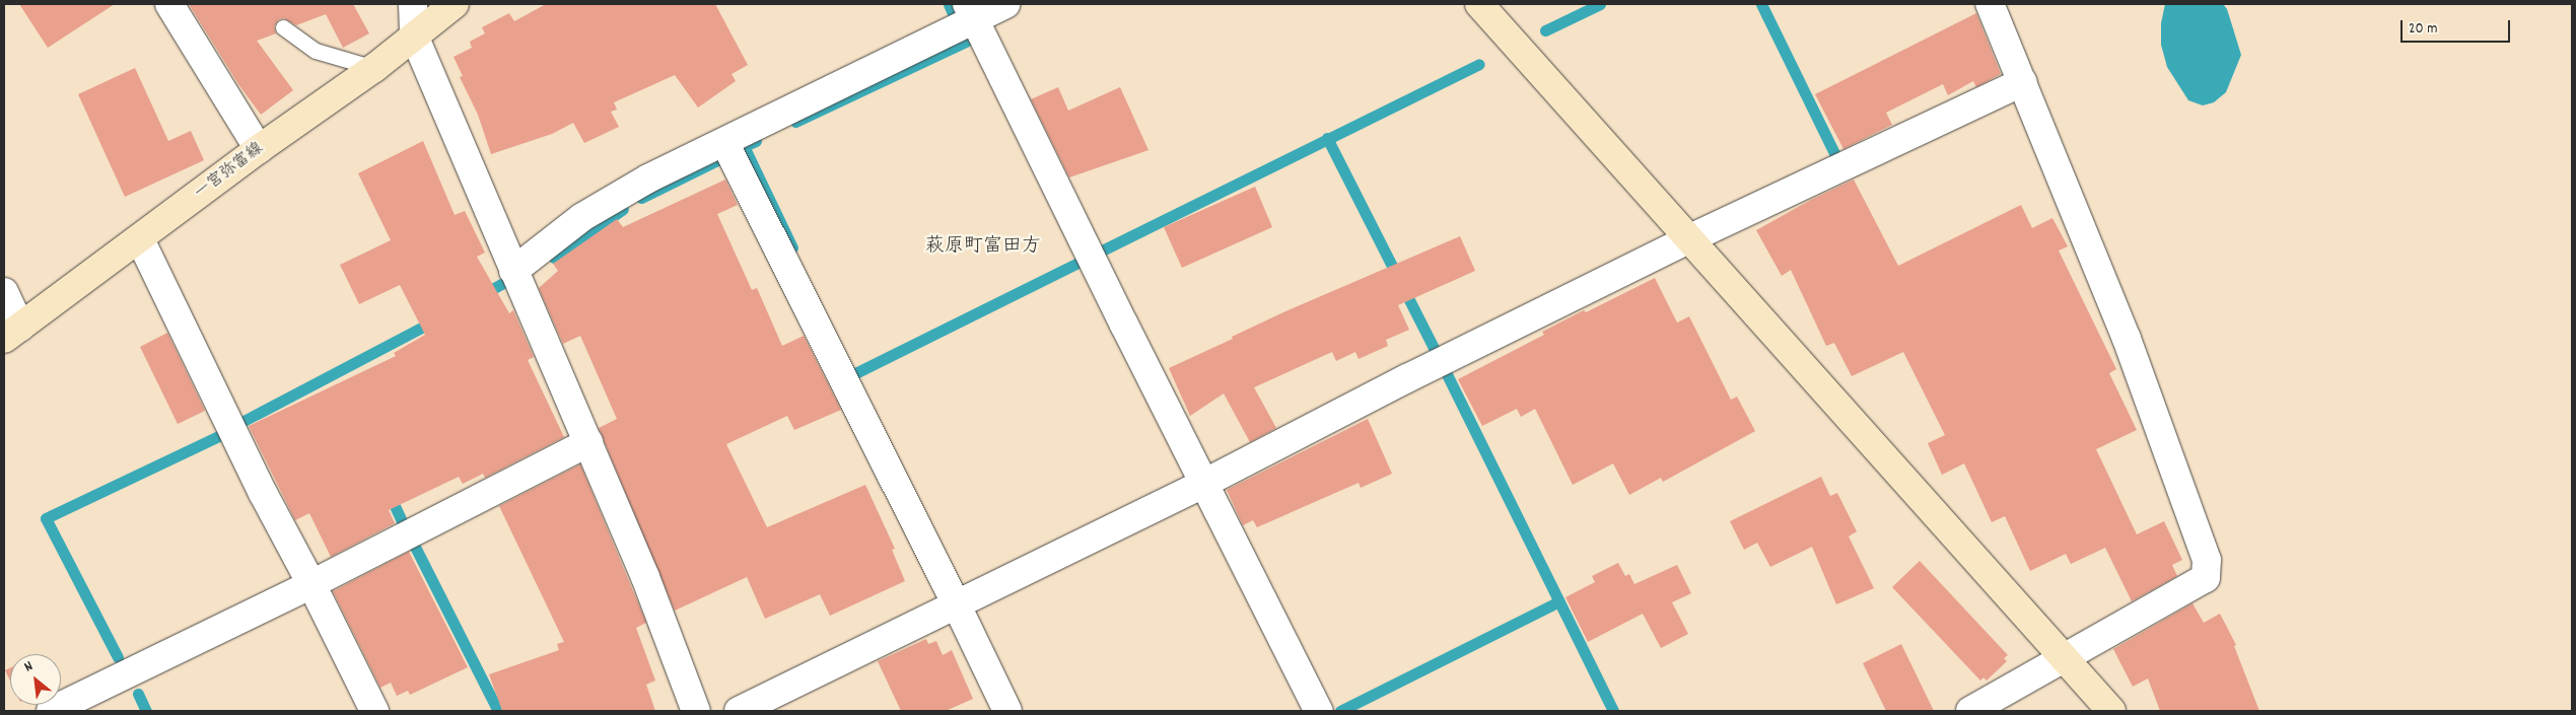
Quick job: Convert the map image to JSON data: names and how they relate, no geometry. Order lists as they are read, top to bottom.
{
  "streets": {
    "street": ["一宮弥富線"]
  },
  "districts": ["萩原町富田方"],
  "scale_bar": "20 m",
  "north": "top left"
}
